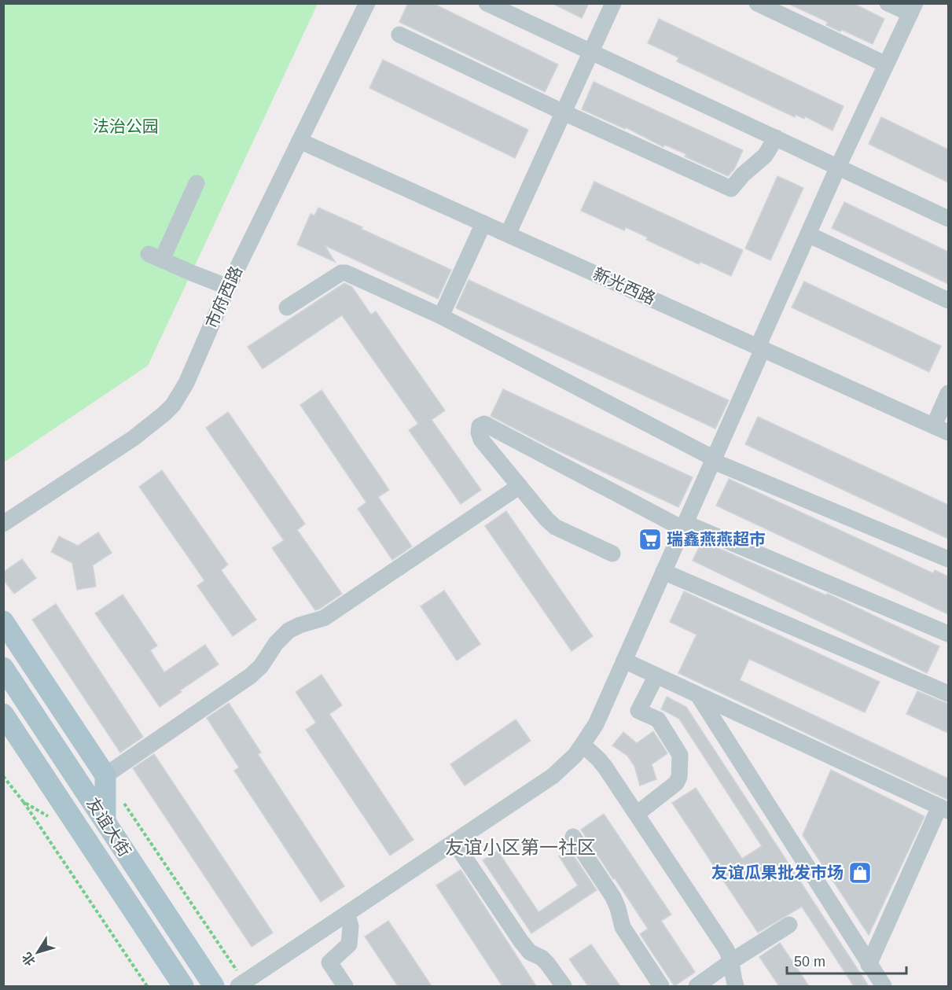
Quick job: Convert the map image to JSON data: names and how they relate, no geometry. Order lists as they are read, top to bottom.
{
  "streets": {
    "main road": ["友谊大街"],
    "street": ["新光西路", "市府西路"]
  },
  "crossings": [
    ["新光西路", "市府西路"]
  ],
  "districts": ["友谊小区第一社区"],
  "parks": ["法治公园"],
  "places": {
    "supermarket": ["瑞鑫燕燕超市"],
    "shop": ["友谊瓜果批发市场"]
  },
  "scale_bar": "50 m",
  "north": "bottom left"
}
